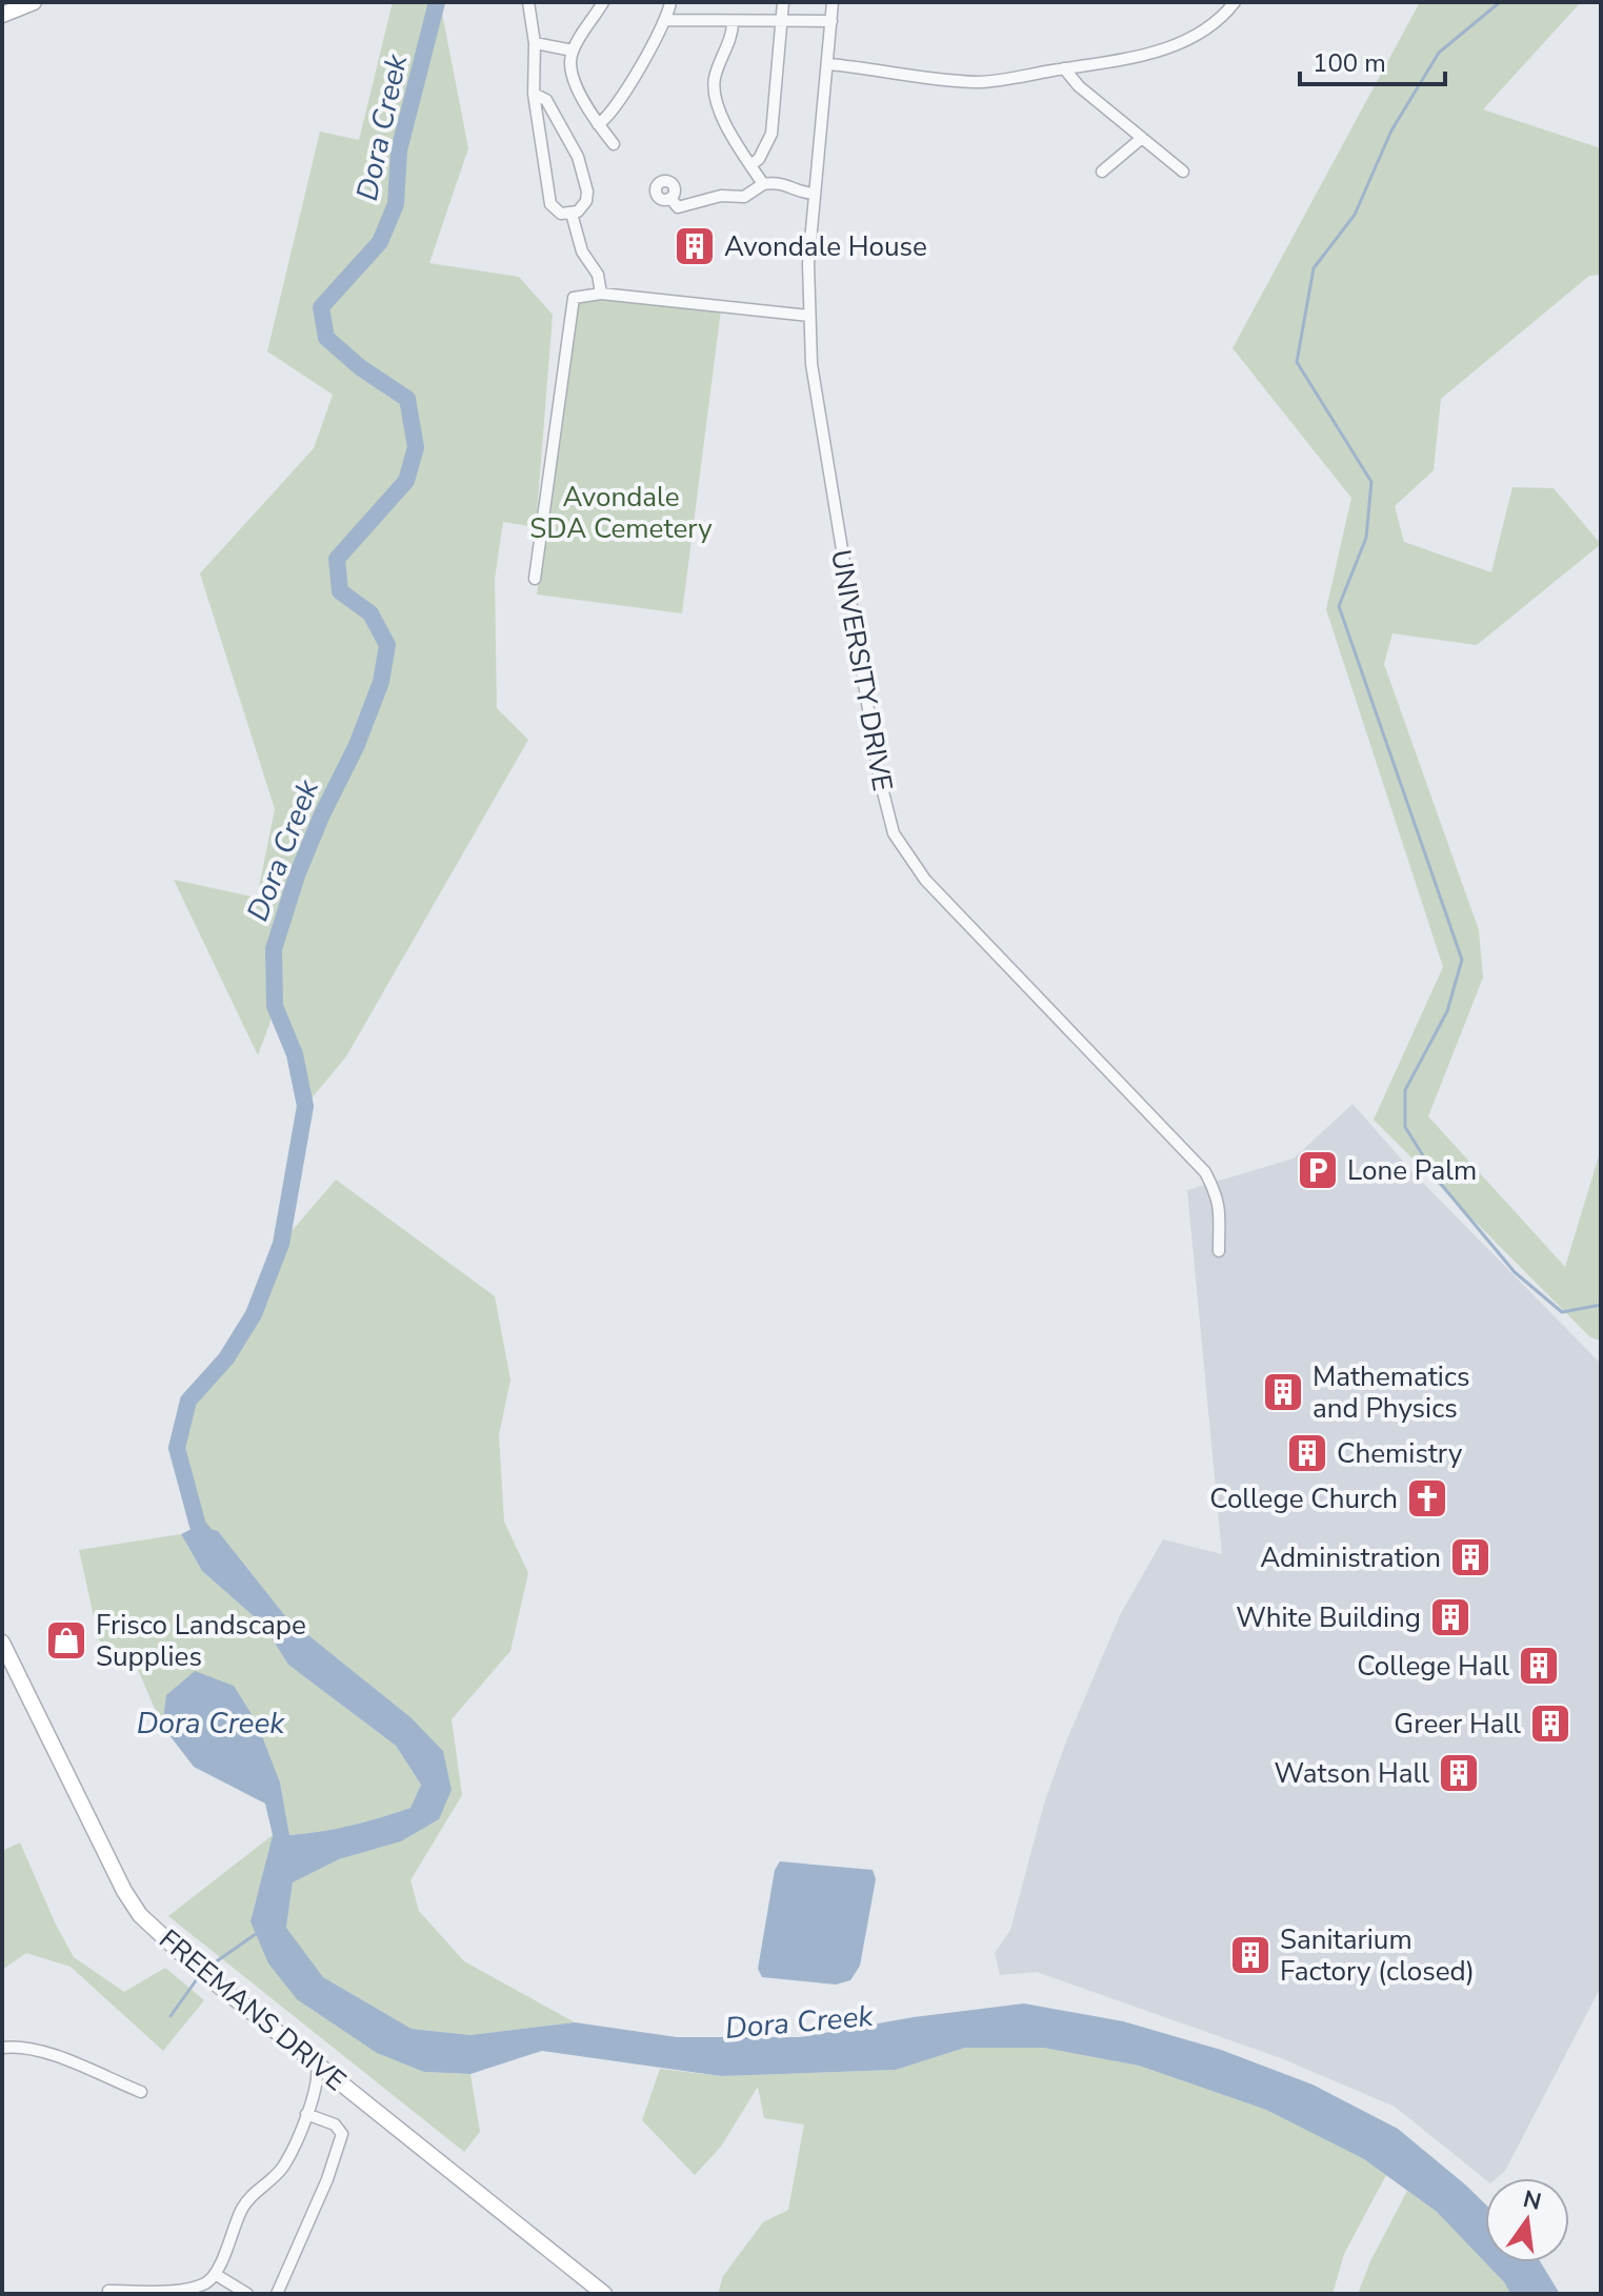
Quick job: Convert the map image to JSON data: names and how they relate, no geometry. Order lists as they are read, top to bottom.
{
  "streets": {
    "main road": ["FREEMANS DRIVE"],
    "street": ["UNIVERSITY DRIVE"]
  },
  "water": ["Dora Creek"],
  "parks": ["Avondale SDA Cemetery"],
  "places": {
    "building": [
      "Avondale House",
      "Mathematics and Physics",
      "Chemistry",
      "Administration",
      "White Building",
      "College Hall",
      "Greer Hall",
      "Watson Hall",
      "Sanitarium Factory (closed)"
    ],
    "parking": ["Lone Palm"],
    "church": ["College Church"],
    "shop": ["Frisco Landscape Supplies"]
  },
  "scale_bar": "100 m",
  "north": "top"
}
